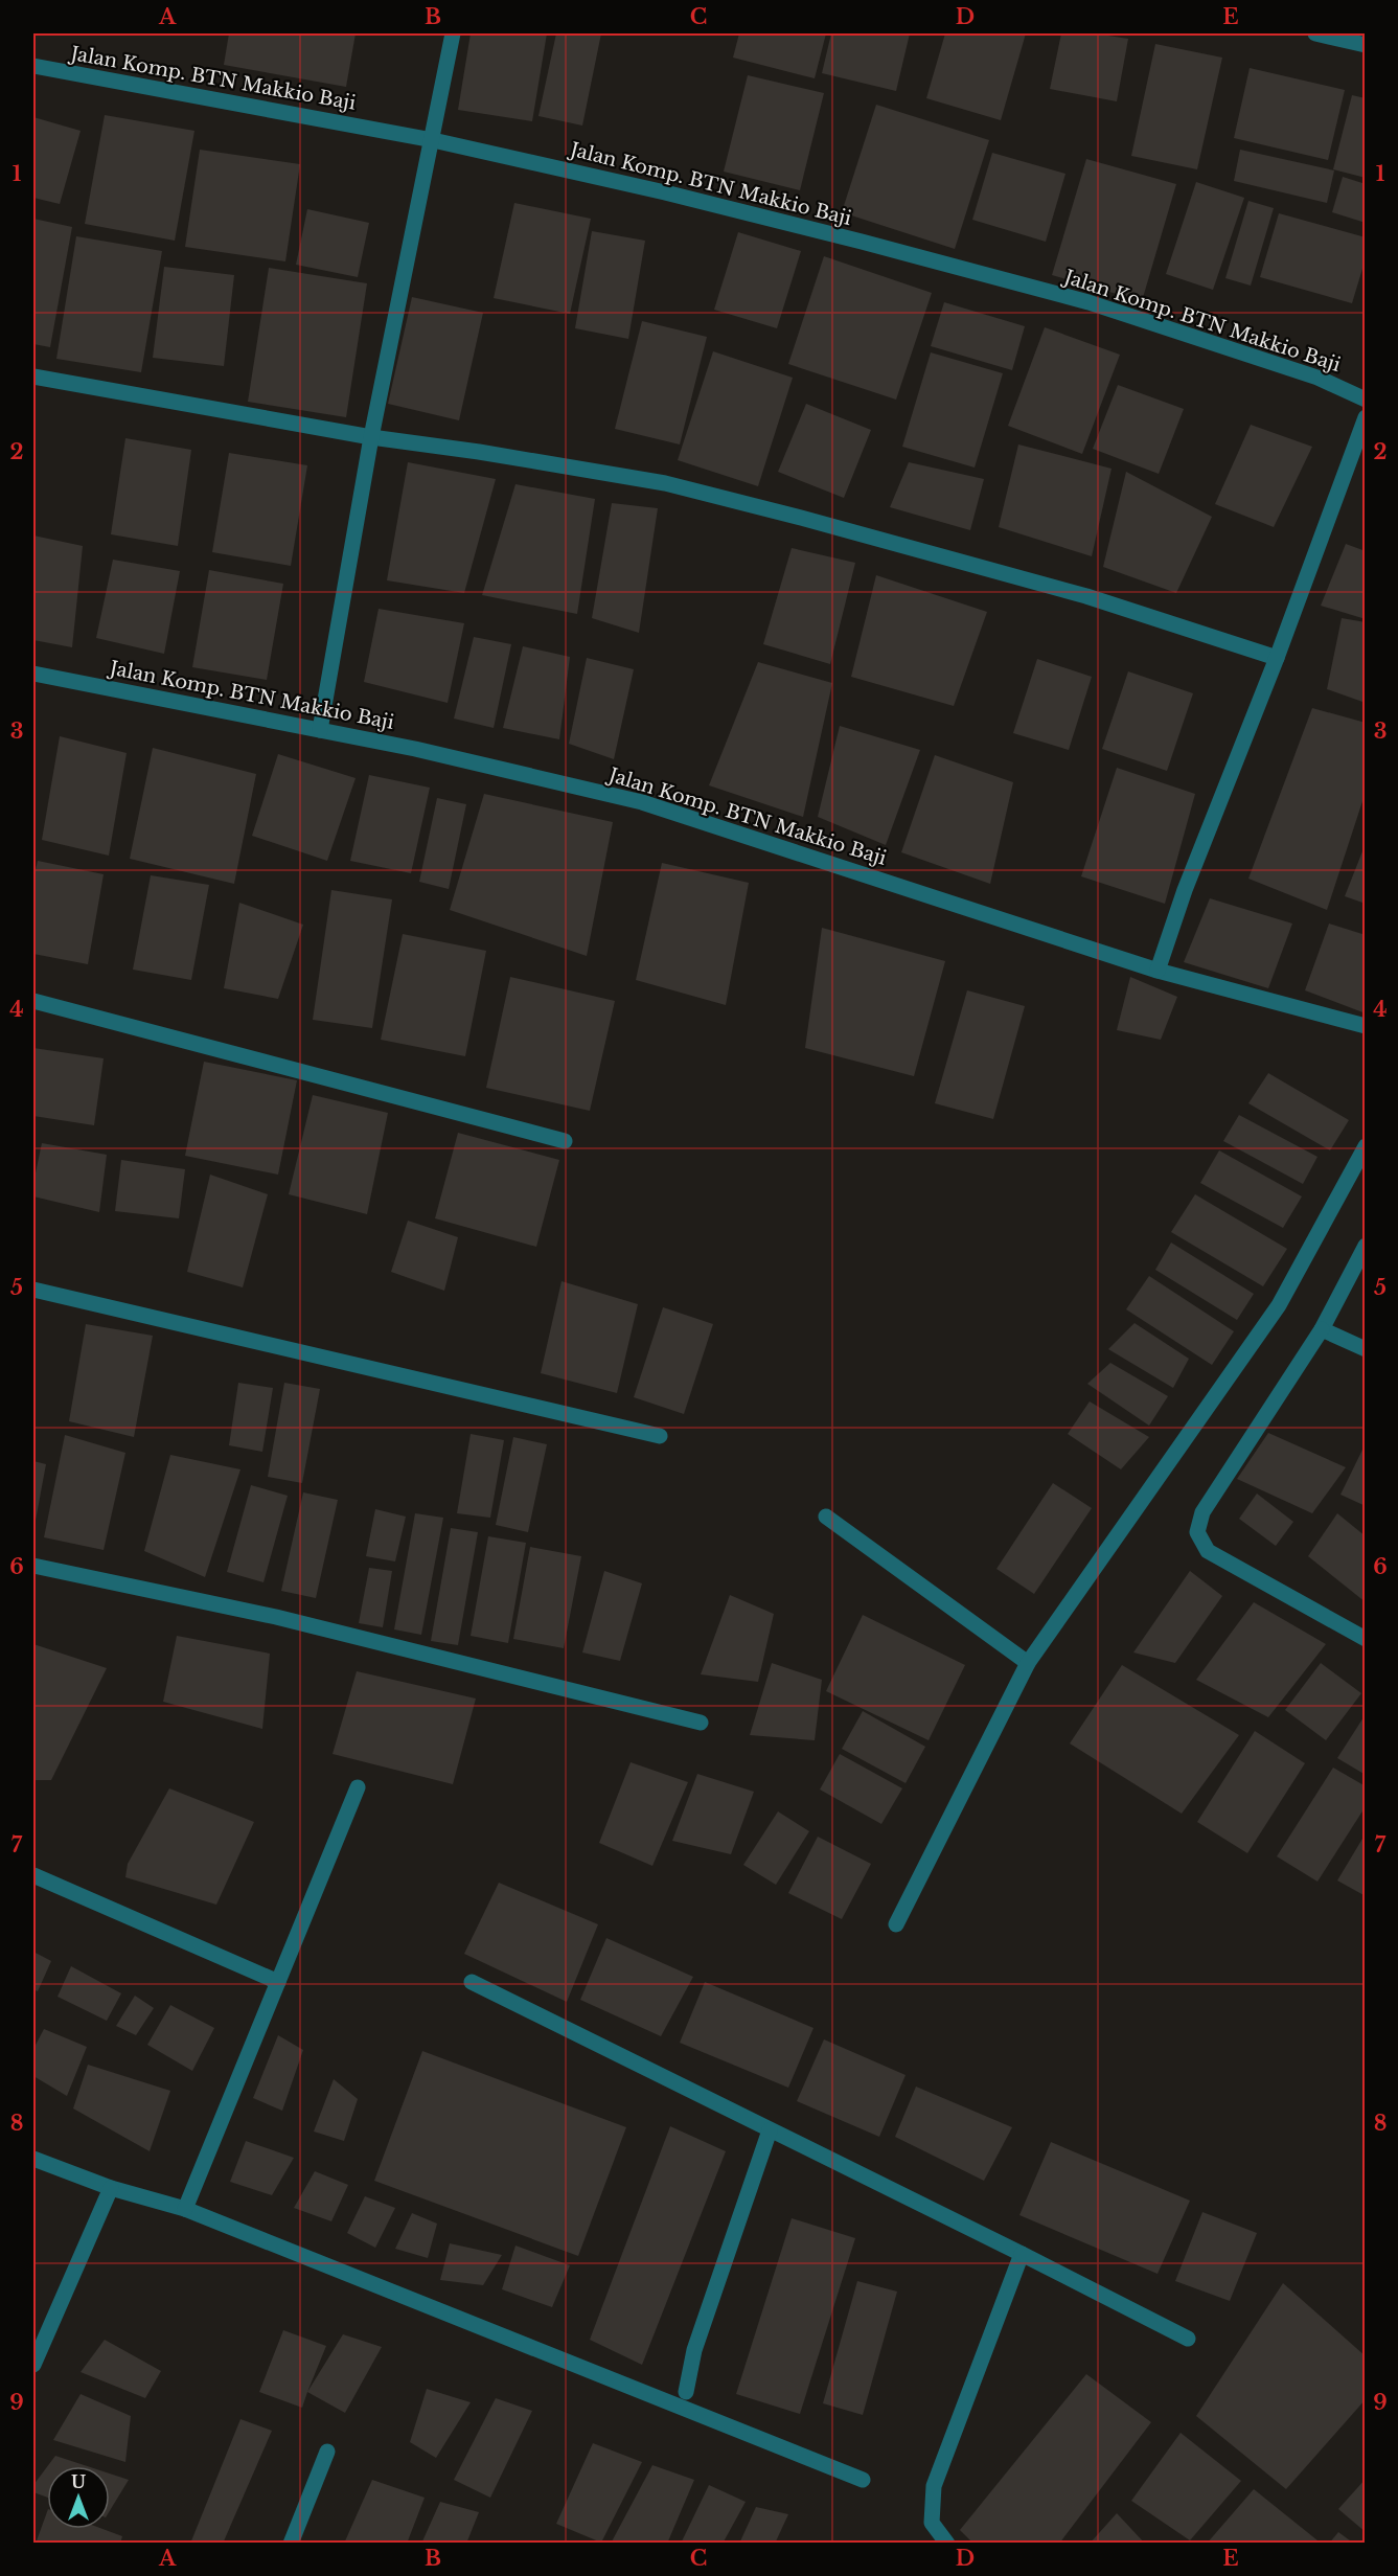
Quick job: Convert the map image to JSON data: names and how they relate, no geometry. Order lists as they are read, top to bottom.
{
  "streets": {
    "street": ["Jalan Komp. BTN Makkio Baji"]
  },
  "north": "top",
  "grid": {
    "columns": [
      "A",
      "B",
      "C",
      "D",
      "E"
    ],
    "rows": [
      "1",
      "2",
      "3",
      "4",
      "5",
      "6",
      "7",
      "8",
      "9"
    ]
  }
}
